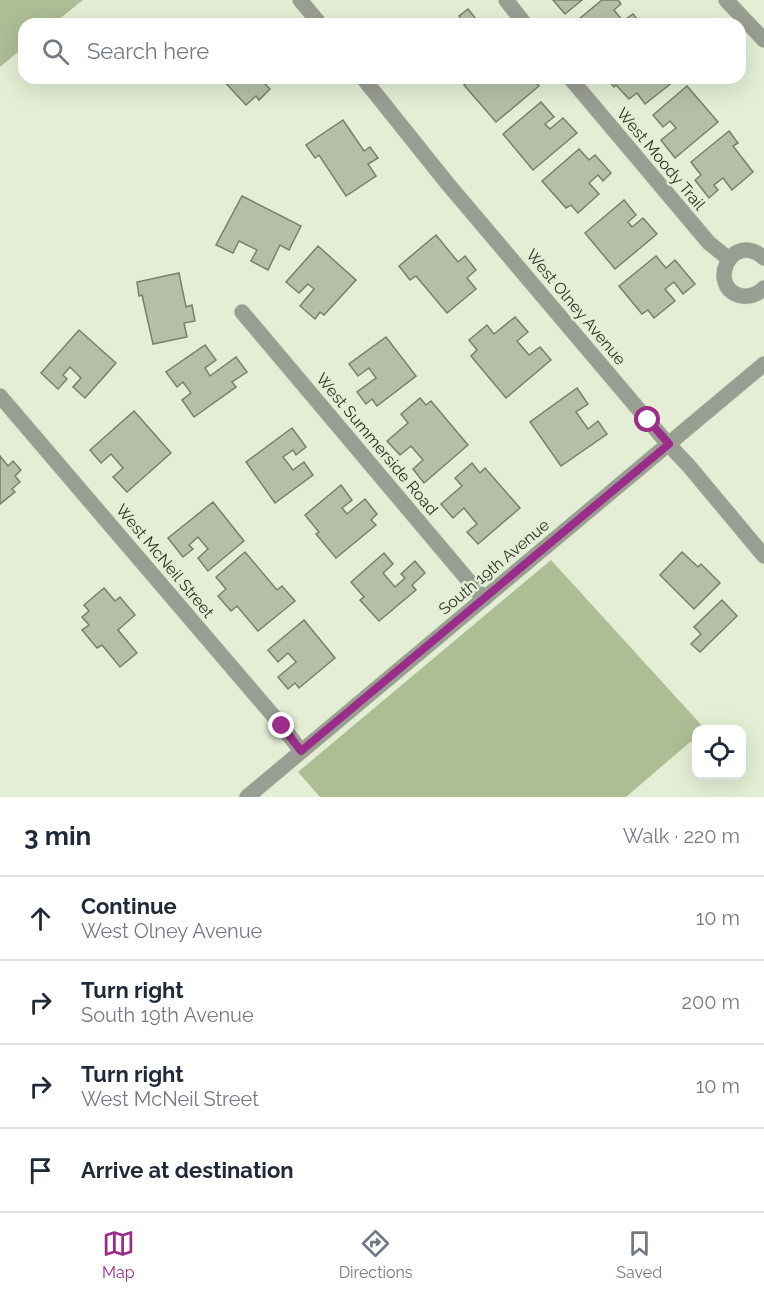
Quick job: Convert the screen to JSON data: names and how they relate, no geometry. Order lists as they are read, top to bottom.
{
  "streets": {
    "street": [
      "West Moody Trail",
      "West Olney Avenue",
      "West Summerside Road",
      "West McNeil Street",
      "South 19th Avenue"
    ]
  },
  "crossings": [
    ["West Olney Avenue", "South 19th Avenue"],
    ["West Summerside Road", "South 19th Avenue"],
    ["West McNeil Street", "South 19th Avenue"]
  ],
  "page": {
    "search": "Search here",
    "heading": ["3 min", "Walk · 220 m"],
    "list": [
      ["Continue", "West Olney Avenue", "10 m"],
      ["Turn right", "South 19th Avenue", "200 m"],
      ["Turn right", "West McNeil Street", "10 m"],
      "Arrive at destination"
    ],
    "nav": ["Map", "Directions", "Saved"]
  }
}
